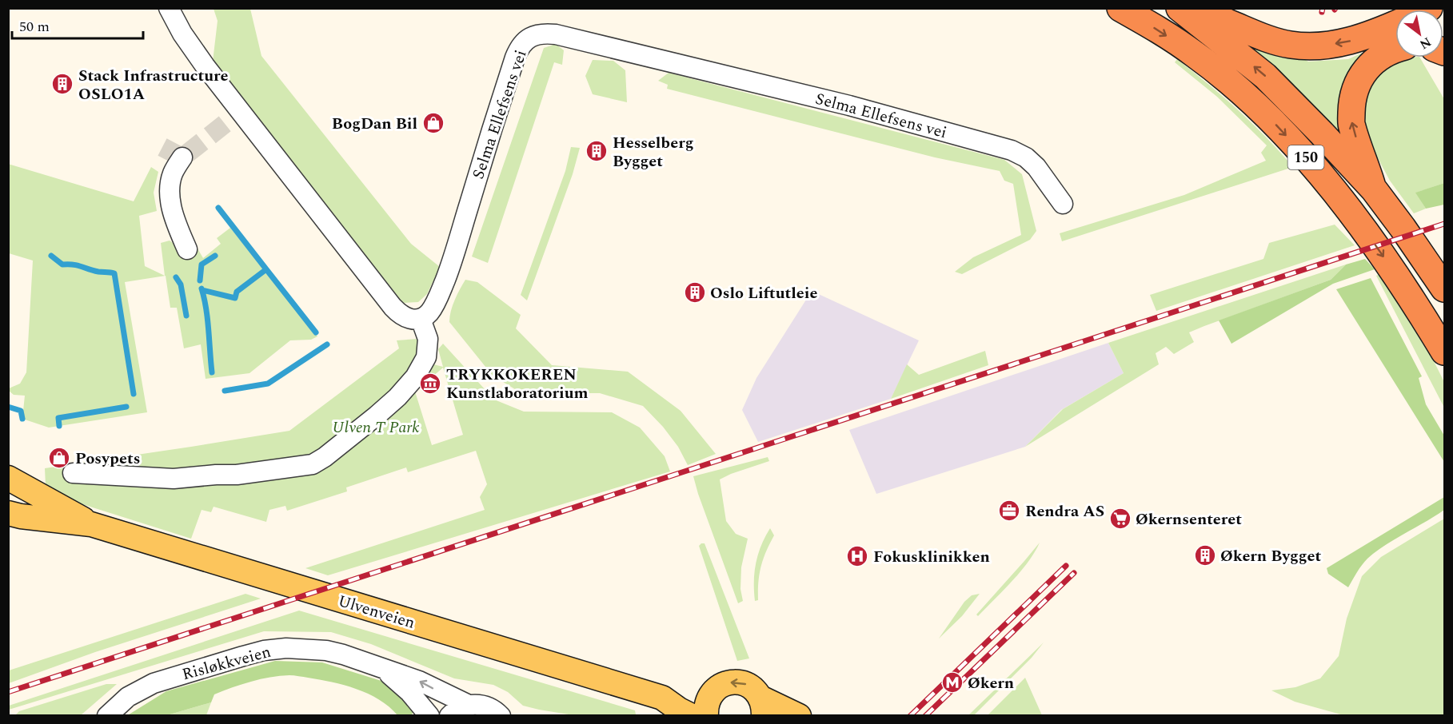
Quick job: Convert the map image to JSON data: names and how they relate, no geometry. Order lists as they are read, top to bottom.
{
  "streets": {
    "highway": ["150"],
    "main road": ["Ulvenveien"],
    "street": ["Selma Ellefsens vei", "Risløkkveien"]
  },
  "parks": ["Ulven T Park"],
  "places": {
    "building": [
      "Stack Infrastructure OSLO1A",
      "Hesselberg Bygget",
      "Oslo Liftutleie",
      "Økern Bygget"
    ],
    "shop": ["BogDan Bil", "Posypets"],
    "museum": ["TRYKKOKEREN Kunstlaboratorium"],
    "office": ["Rendra AS"],
    "supermarket": ["Økernsenteret"],
    "hospital": ["Fokusklinikken"],
    "metro station": ["Økern"]
  },
  "scale_bar": "50 m",
  "north": "bottom right"
}
